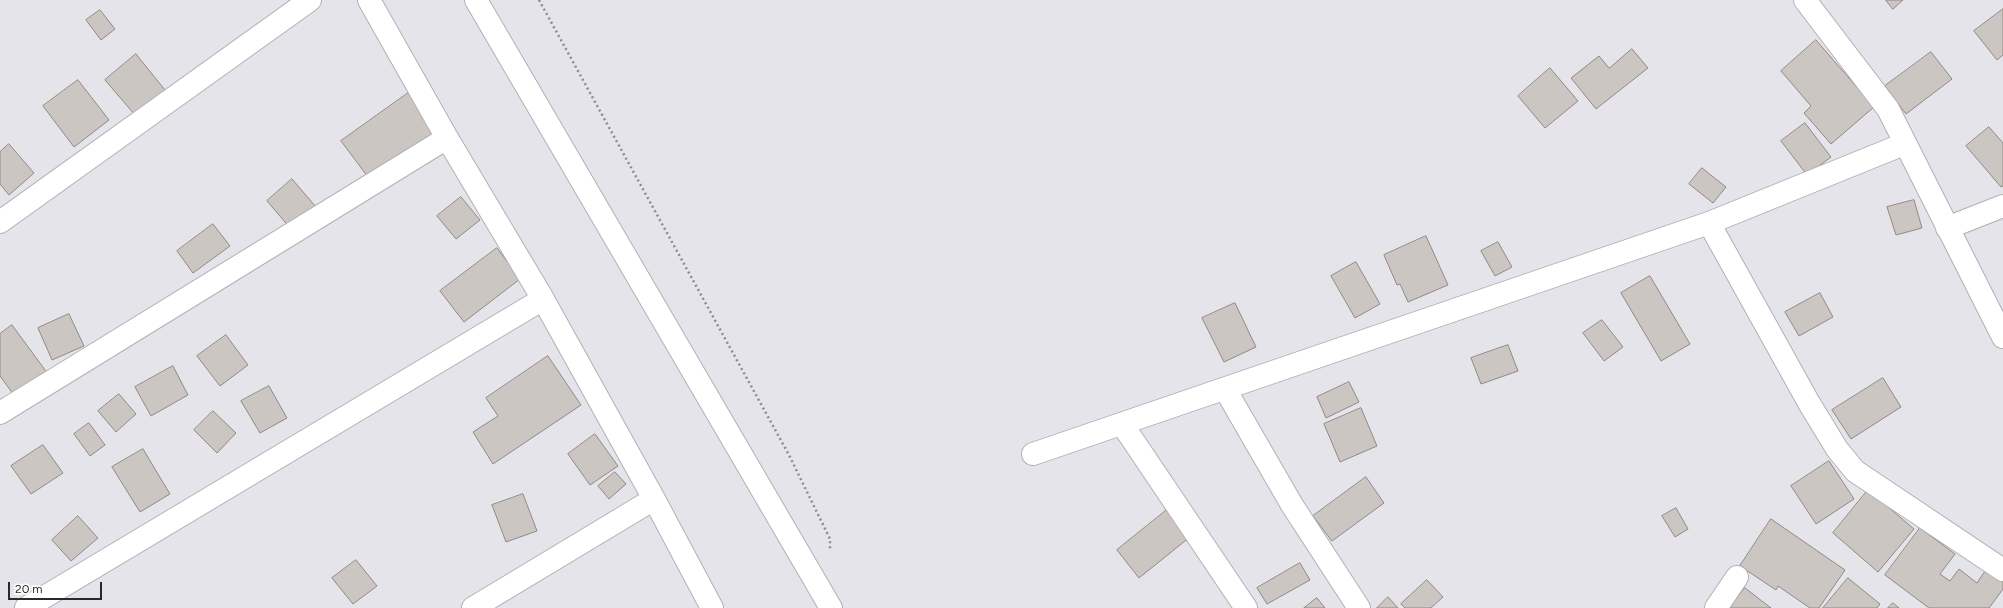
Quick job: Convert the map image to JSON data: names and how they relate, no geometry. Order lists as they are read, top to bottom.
{
  "scale_bar": "20 m"
}
